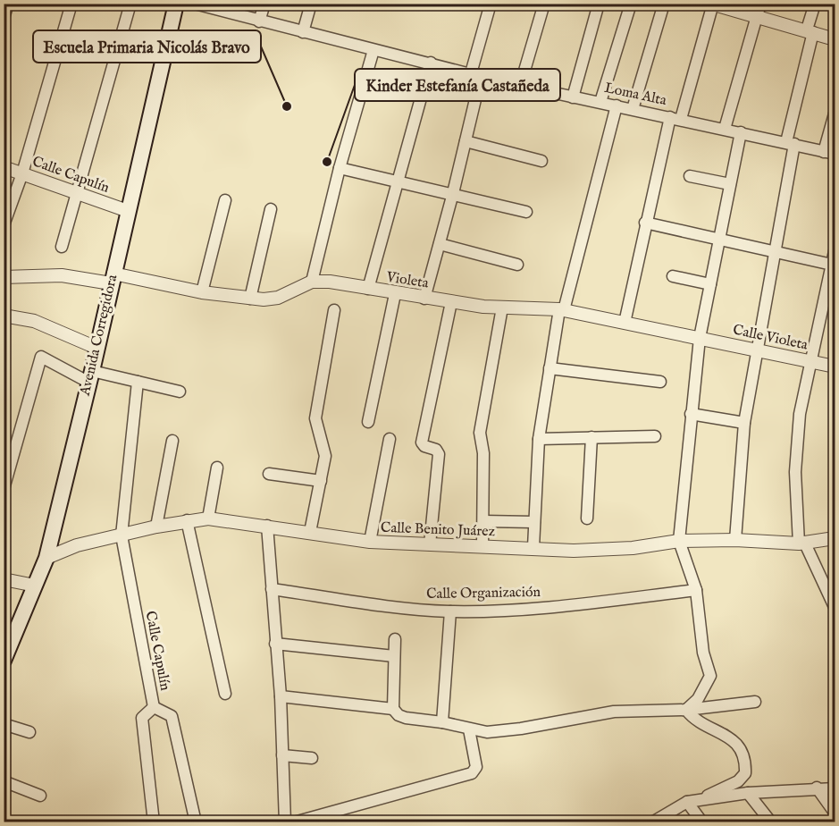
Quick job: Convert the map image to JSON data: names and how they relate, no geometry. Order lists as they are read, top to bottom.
{
  "streets": {
    "main road": ["Avenida Corregidora"],
    "street": [
      "Loma Alta",
      "Calle Capulín",
      "Violeta",
      "Calle Violeta",
      "Calle Benito Juárez",
      "Calle Organización"
    ]
  },
  "crossings": [
    ["Calle Capulín", "Avenida Corregidora"],
    ["Calle Capulín", "Calle Benito Juárez"],
    ["Violeta", "Avenida Corregidora"],
    ["Violeta", "Calle Violeta"],
    ["Avenida Corregidora", "Calle Benito Juárez"]
  ],
  "places": ["Escuela Primaria Nicolás Bravo", "Kinder Estefanía Castañeda"]
}
